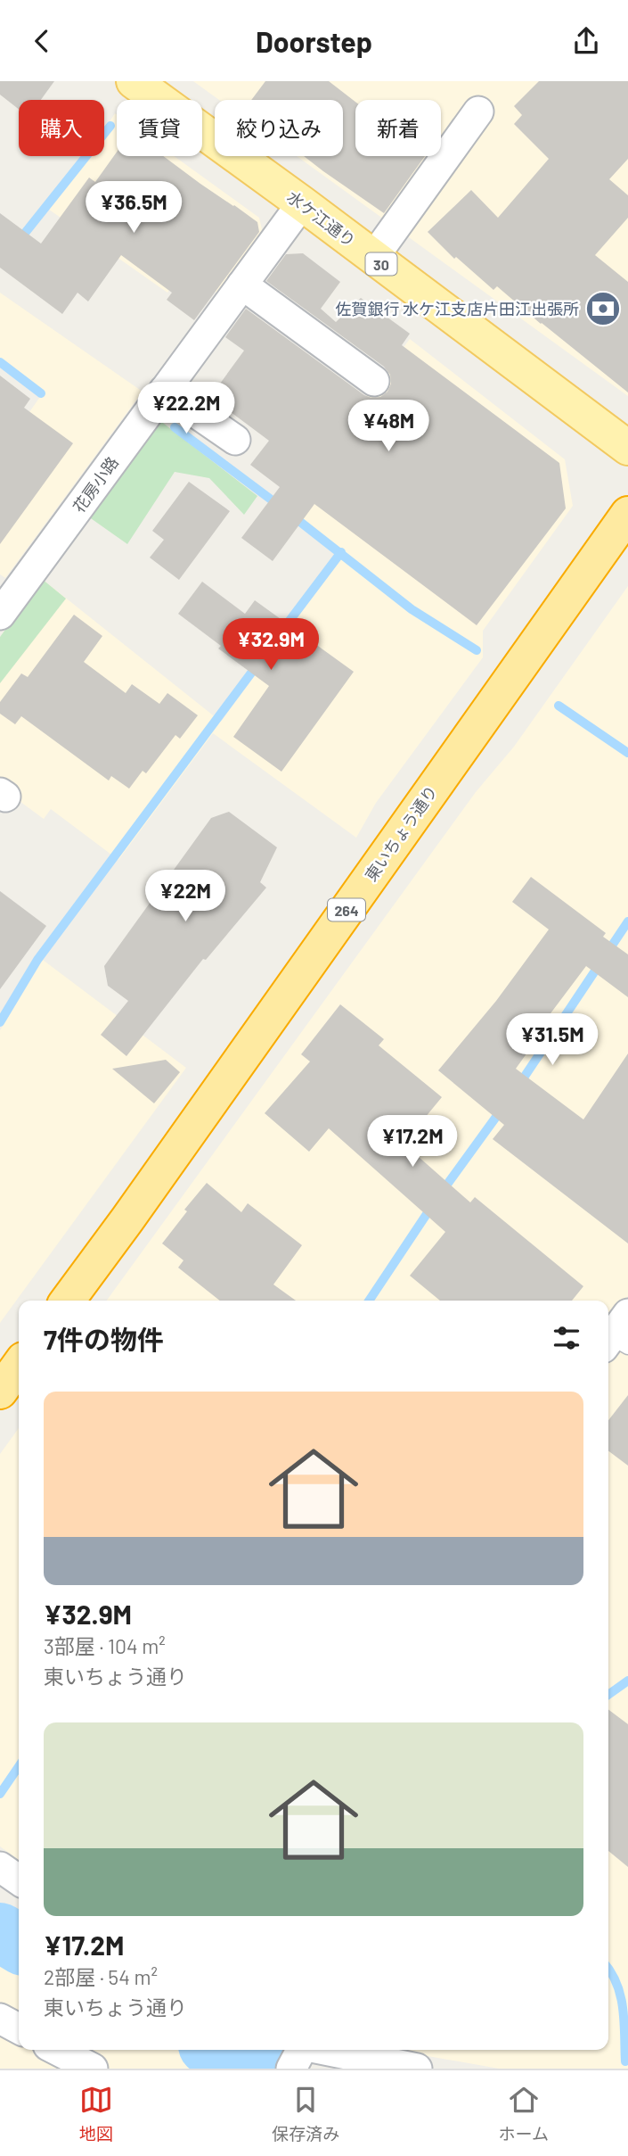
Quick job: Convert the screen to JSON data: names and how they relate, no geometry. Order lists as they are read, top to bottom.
{
  "streets": {
    "highway": ["東いちょう通り", "264"],
    "main road": ["水ケ江通り", "30"],
    "street": ["花房小路"]
  },
  "crossings": [
    ["水ケ江通り", "花房小路"]
  ],
  "places": {
    "bank": ["佐賀銀行 水ケ江支店片田江出張所"]
  },
  "page": {
    "header": "Doorstep",
    "chip": [
      "購入",
      "賃貸",
      "絞り込み",
      "新着"
    ],
    "price": [
      "¥36.5M",
      "¥22.2M",
      "¥48M",
      "¥32.9M",
      "¥22M",
      "¥31.5M",
      "¥17.2M"
    ],
    "heading": "7件の物件",
    "list": [
      {
        "name": "¥32.9M",
        "note": "3部屋 · 104 m² · 東いちょう通り"
      },
      {
        "name": "¥17.2M",
        "note": "2部屋 · 54 m² · 東いちょう通り"
      }
    ],
    "tabs": ["地図", "保存済み", "ホーム"]
  }
}
